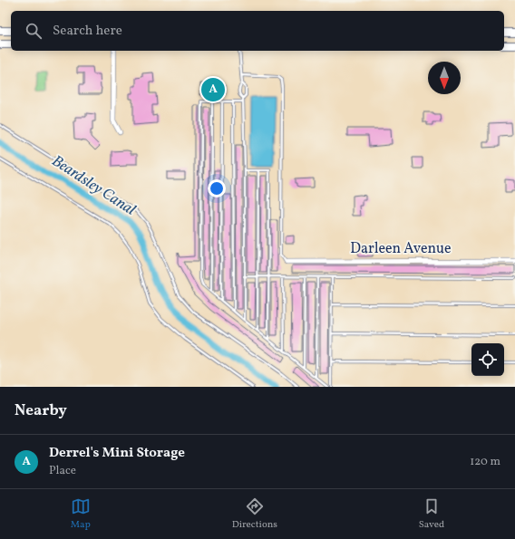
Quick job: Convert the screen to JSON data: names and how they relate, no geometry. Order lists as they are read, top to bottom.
{
  "streets": {
    "street": ["Darleen Avenue"]
  },
  "water": ["Beardsley Canal"],
  "north": "bottom",
  "page": {
    "search": "Search here",
    "pins": "A",
    "heading": "Nearby",
    "list": [
      {
        "mark": "A",
        "name": "Derrel's Mini Storage",
        "note": "Place",
        "value": "120 m"
      }
    ],
    "nav": ["Map", "Directions", "Saved"]
  }
}
